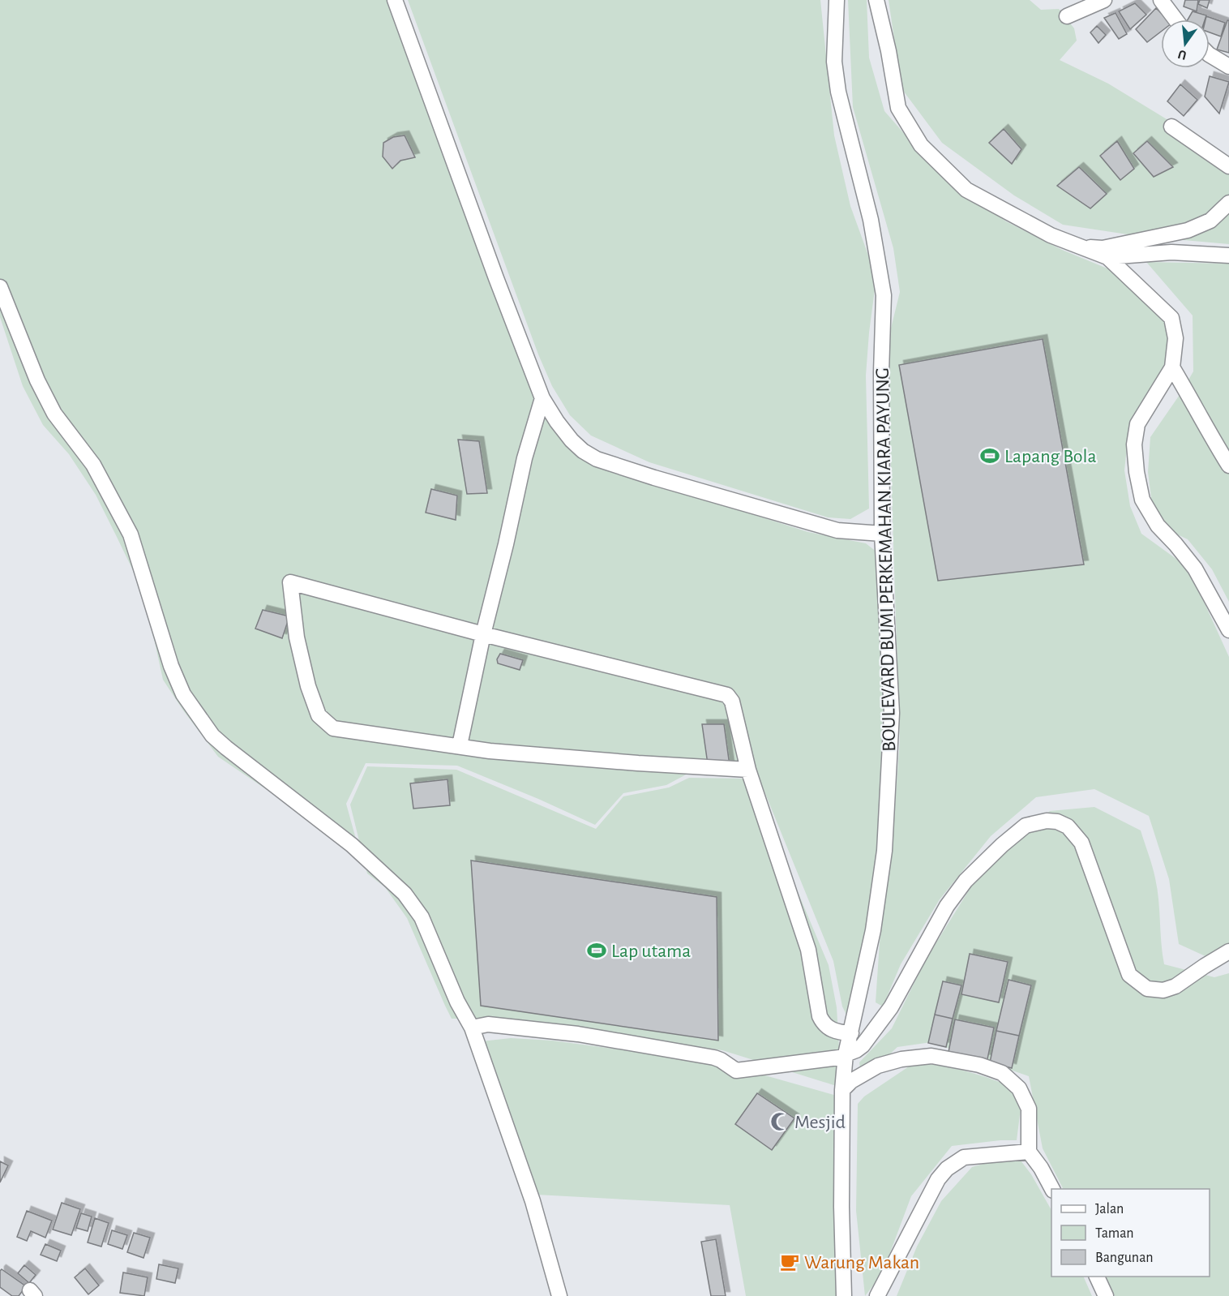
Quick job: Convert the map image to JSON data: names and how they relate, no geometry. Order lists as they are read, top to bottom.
{
  "streets": {
    "street": ["BOULEVARD BUMI PERKEMAHAN KIARA PAYUNG"]
  },
  "places": {
    "sports": ["Lapang Bola", "Lap utama"],
    "mosque": ["Mesjid"],
    "cafe": ["Warung Makan"]
  },
  "legend": ["Jalan", "Taman", "Bangunan"],
  "north": "bottom"
}
